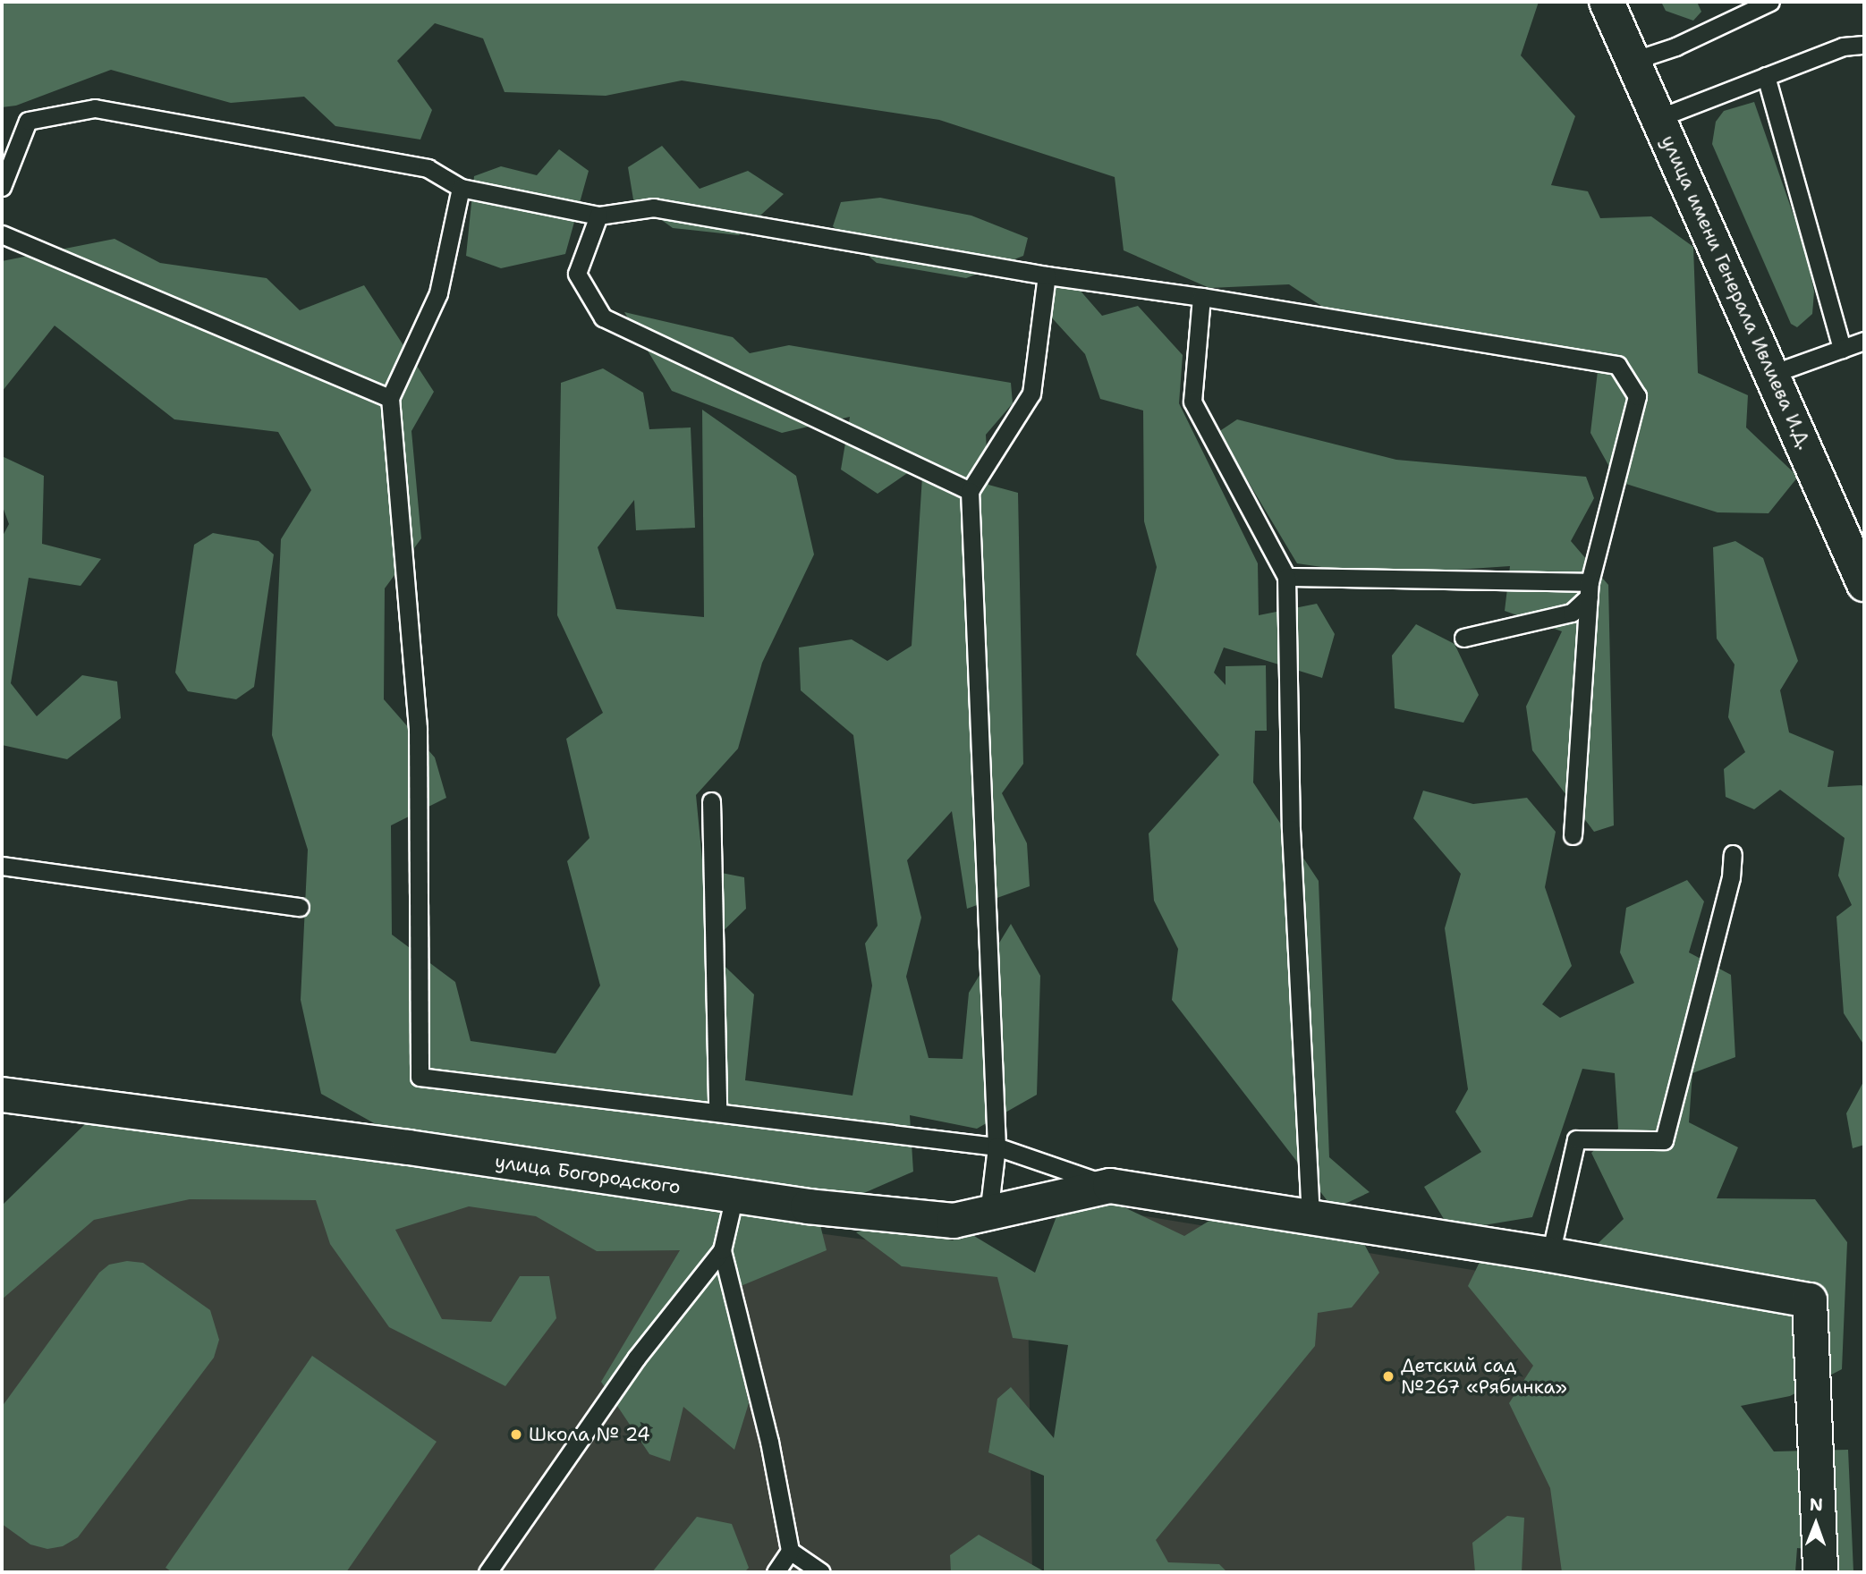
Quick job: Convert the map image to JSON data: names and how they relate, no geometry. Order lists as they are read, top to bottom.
{
  "streets": {
    "street": ["улица имени Генерала Ивлиева И.Д.", "улица Богородского"]
  },
  "places": ["Детский сад №267 «Рябинка»", "Школа № 24"],
  "north": "top"
}
